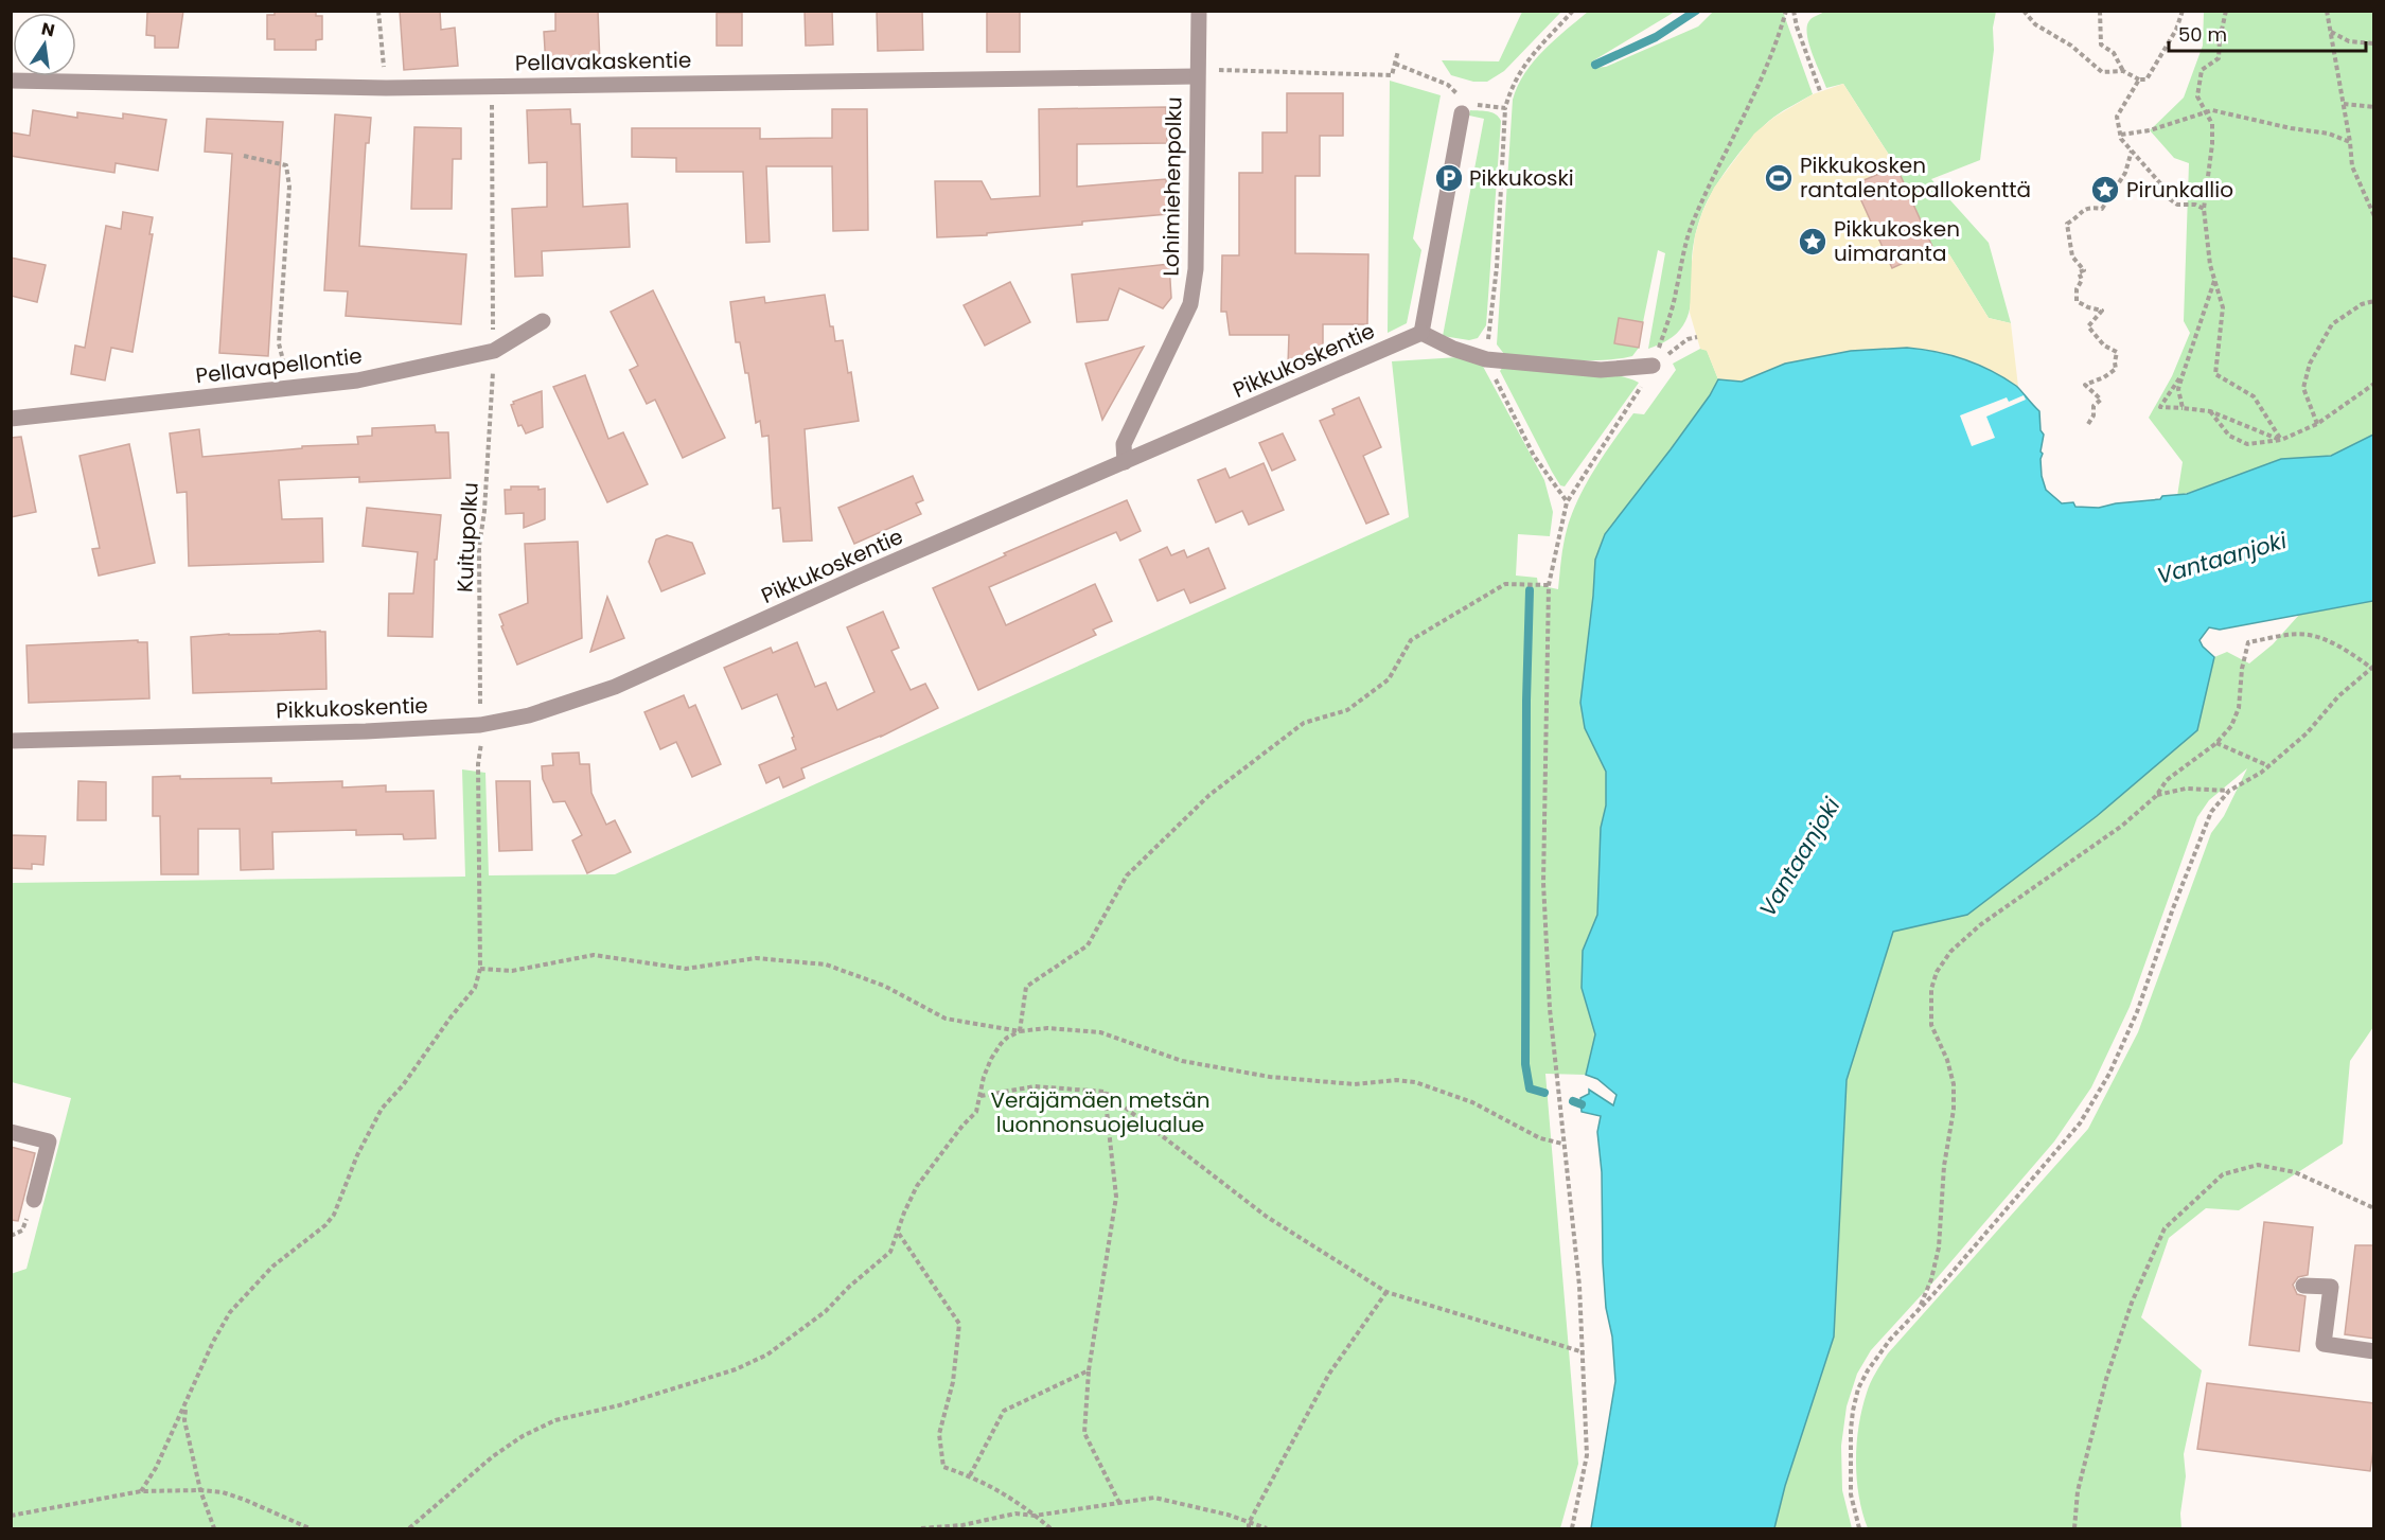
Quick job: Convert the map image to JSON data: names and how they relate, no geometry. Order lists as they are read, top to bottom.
{
  "streets": {
    "street": [
      "Pellavakaskentie",
      "Lohimiehenpolku",
      "Pikkukoskentie",
      "Pellavapellontie"
    ],
    "path": ["Kuitupolku"]
  },
  "crossings": [
    ["Pellavakaskentie", "Lohimiehenpolku"],
    ["Pellavakaskentie", "Kuitupolku"],
    ["Lohimiehenpolku", "Pikkukoskentie"],
    ["Pikkukoskentie", "Kuitupolku"],
    ["Pellavapellontie", "Kuitupolku"]
  ],
  "water": ["Vantaanjoki"],
  "parks": ["Veräjämäen metsän luonnonsuojelualue"],
  "places": {
    "parking": ["Pikkukoski"],
    "sports": ["Pikkukosken rantalentopallokenttä"],
    "place": ["Pirunkallio", "Pikkukosken uimaranta"]
  },
  "scale_bar": "50 m",
  "north": "top"
}
